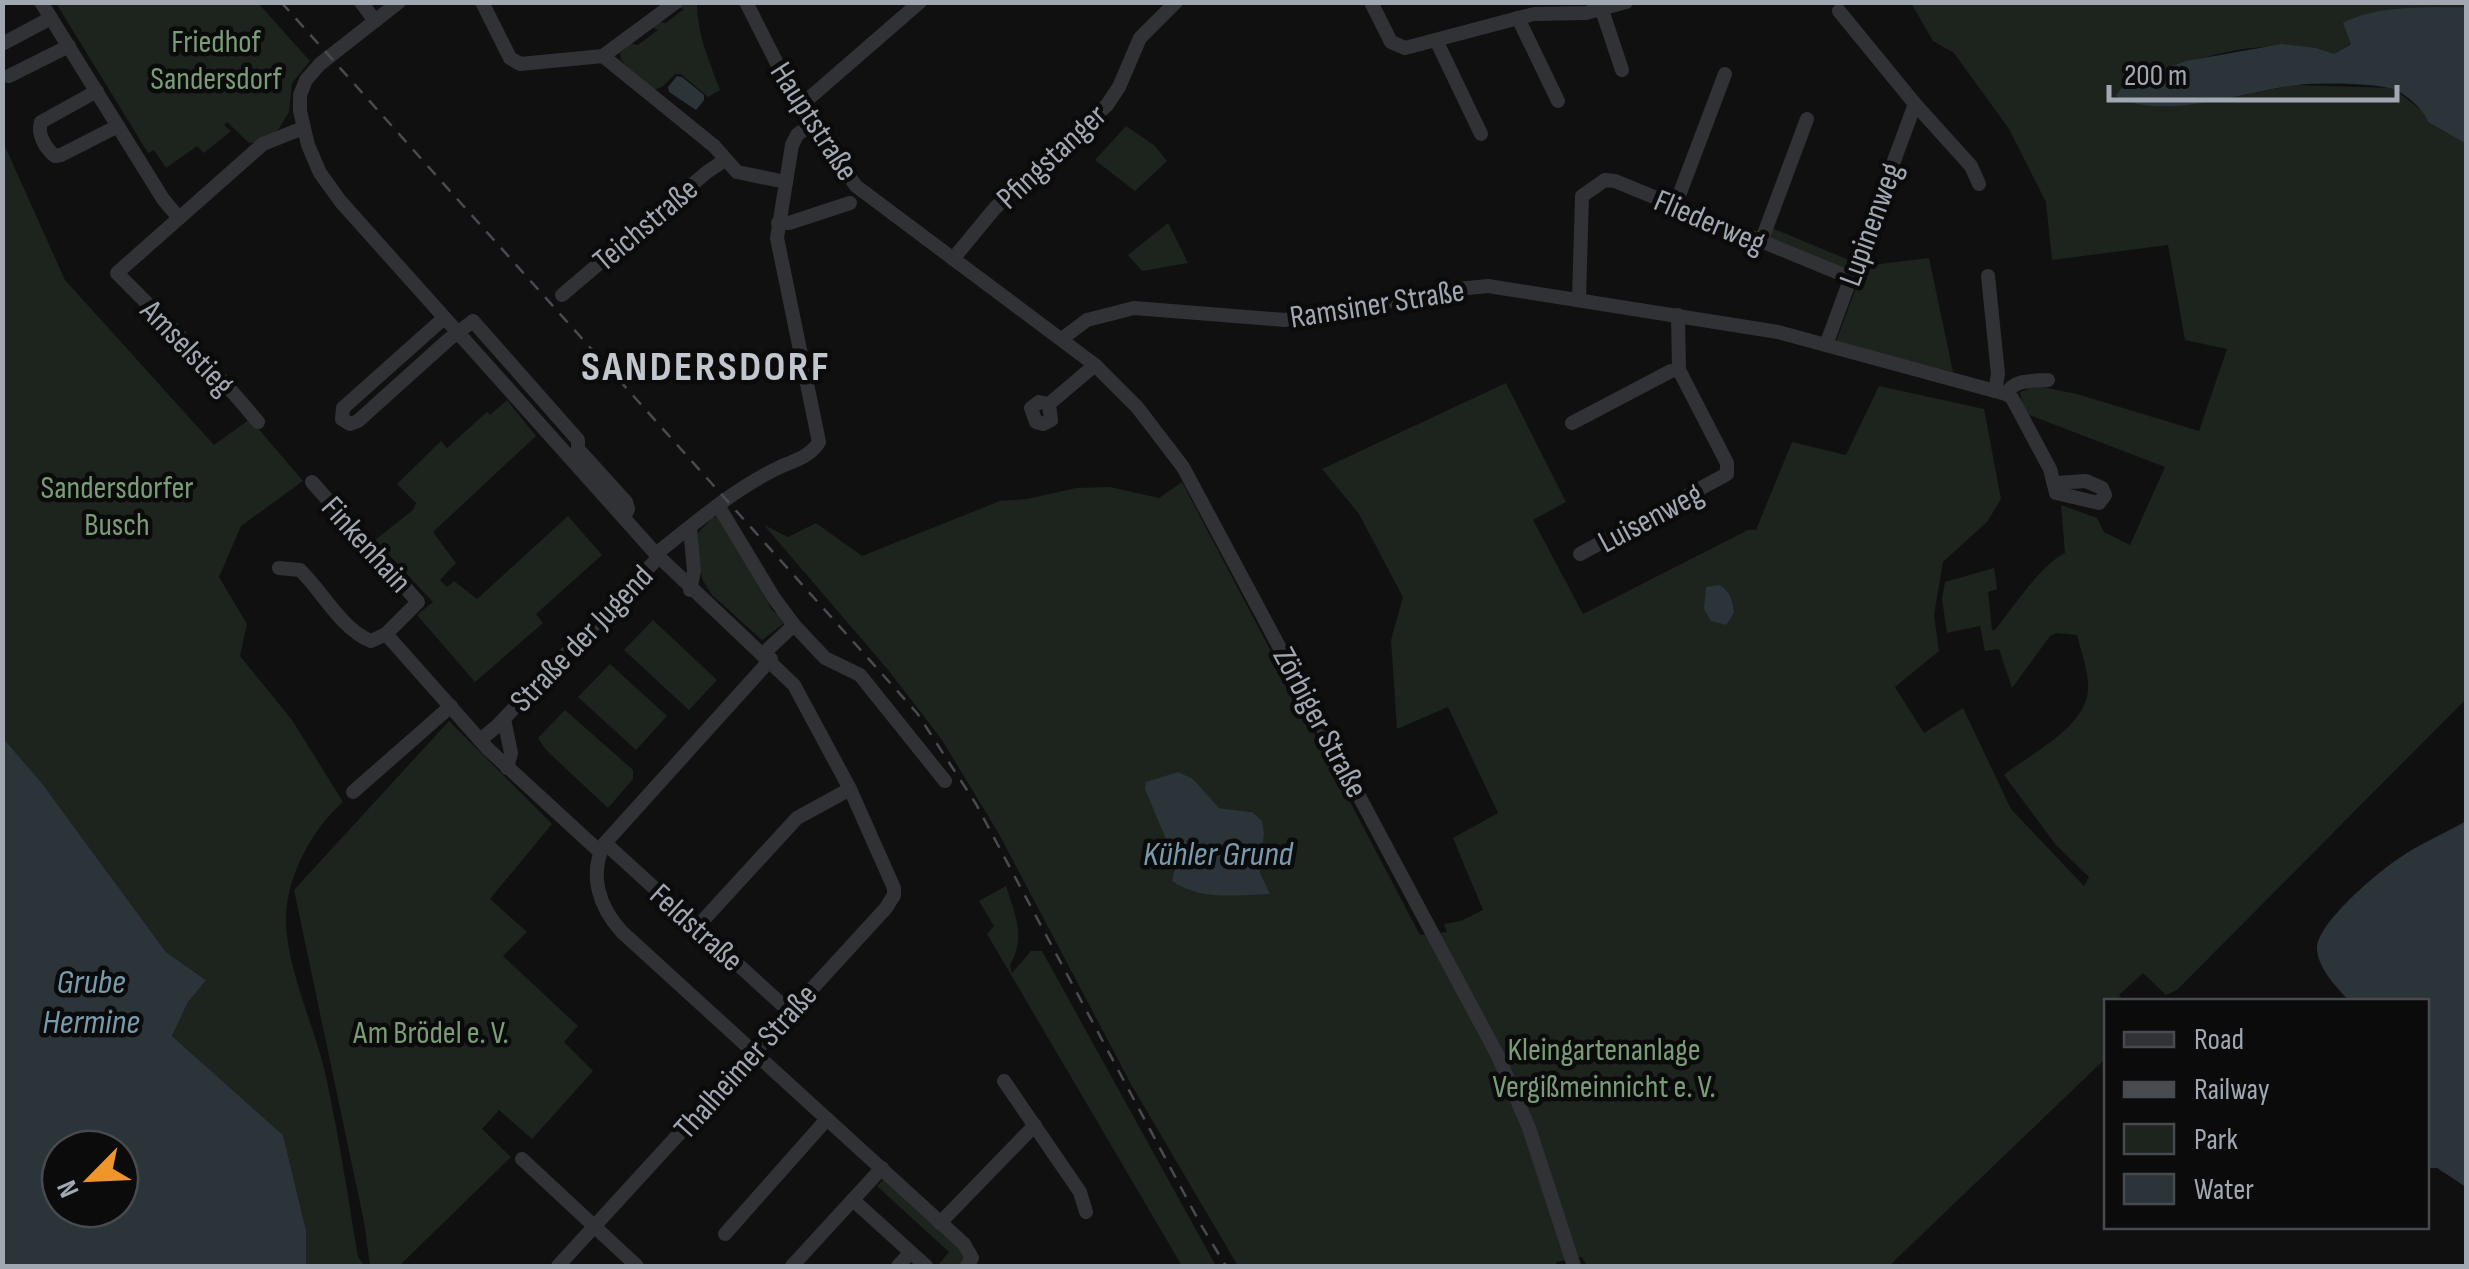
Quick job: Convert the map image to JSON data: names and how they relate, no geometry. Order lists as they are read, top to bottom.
{
  "streets": {
    "street": [
      "Hauptstraße",
      "Pfingstanger",
      "Fliederweg",
      "Teichstraße",
      "Lupinenweg",
      "Ramsiner Straße",
      "Amselstieg",
      "Luisenweg",
      "Finkenhain",
      "Straße der Jugend",
      "Zörbiger Straße",
      "Feldstraße",
      "Thalheimer Straße"
    ]
  },
  "crossings": [
    ["Hauptstraße", "Pfingstanger"],
    ["Hauptstraße", "Zörbiger Straße"],
    ["Pfingstanger", "Zörbiger Straße"],
    ["Fliederweg", "Lupinenweg"],
    ["Fliederweg", "Ramsiner Straße"],
    ["Lupinenweg", "Ramsiner Straße"],
    ["Ramsiner Straße", "Luisenweg"],
    ["Ramsiner Straße", "Zörbiger Straße"],
    ["Finkenhain", "Feldstraße"],
    ["Straße der Jugend", "Feldstraße"],
    ["Feldstraße", "Thalheimer Straße"]
  ],
  "districts": ["SANDERSDORF"],
  "water": ["Kühler Grund", "Grube Hermine"],
  "parks": [
    "Friedhof Sandersdorf",
    "Sandersdorfer Busch",
    "Am Brödel e. V.",
    "Kleingartenanlage Vergißmeinnicht e. V."
  ],
  "legend": [
    "Road",
    "Railway",
    "Park",
    "Water"
  ],
  "scale_bar": "200 m",
  "north": "bottom left"
}
